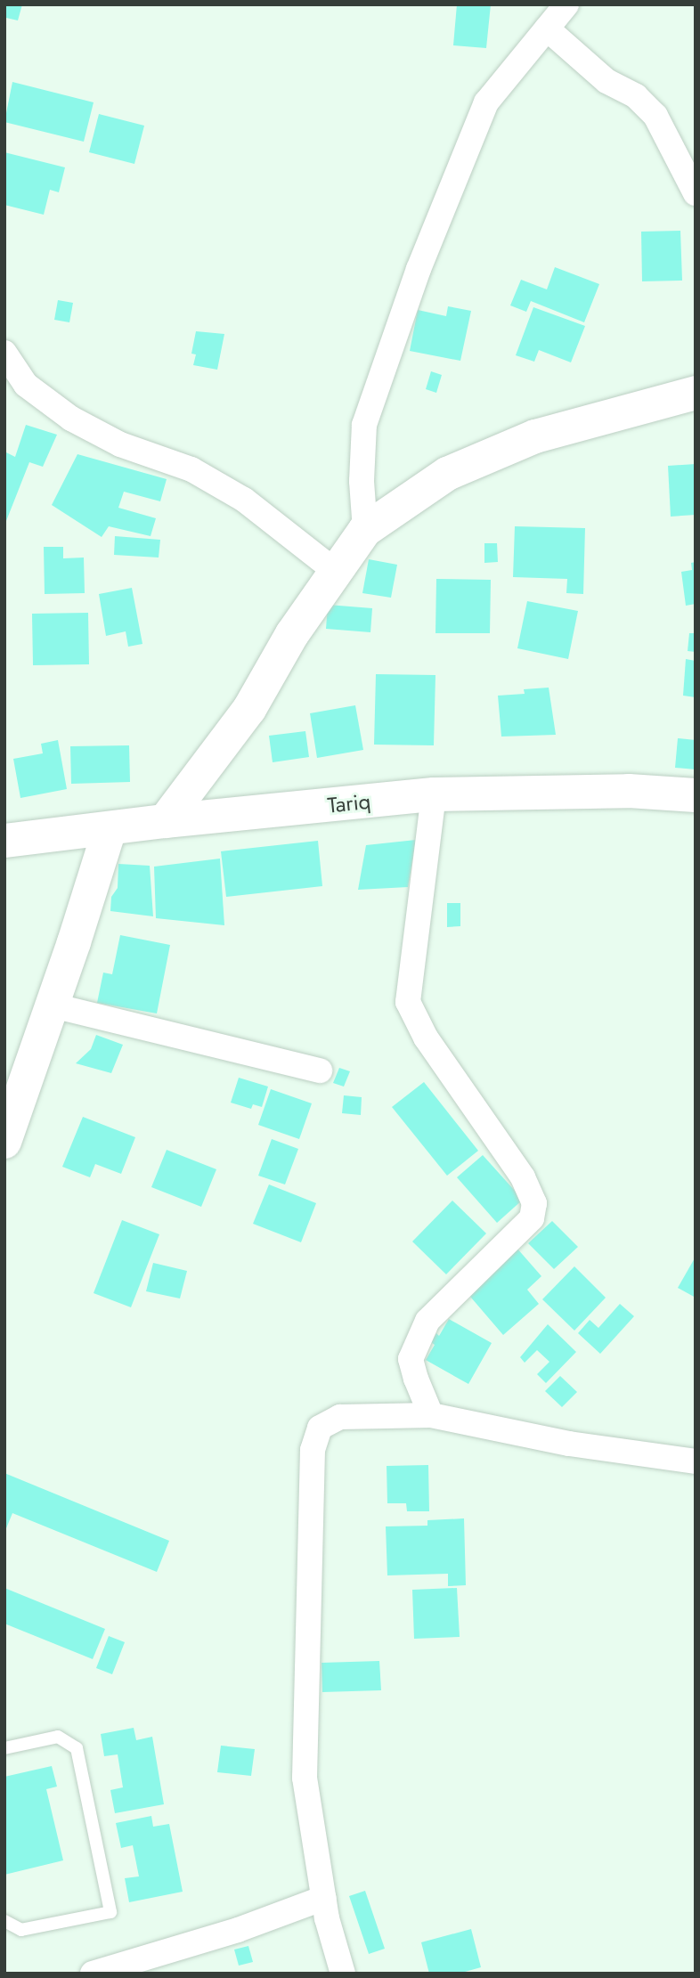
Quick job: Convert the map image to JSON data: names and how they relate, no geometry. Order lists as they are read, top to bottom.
{
  "streets": {
    "street": ["Tariq"]
  }
}
